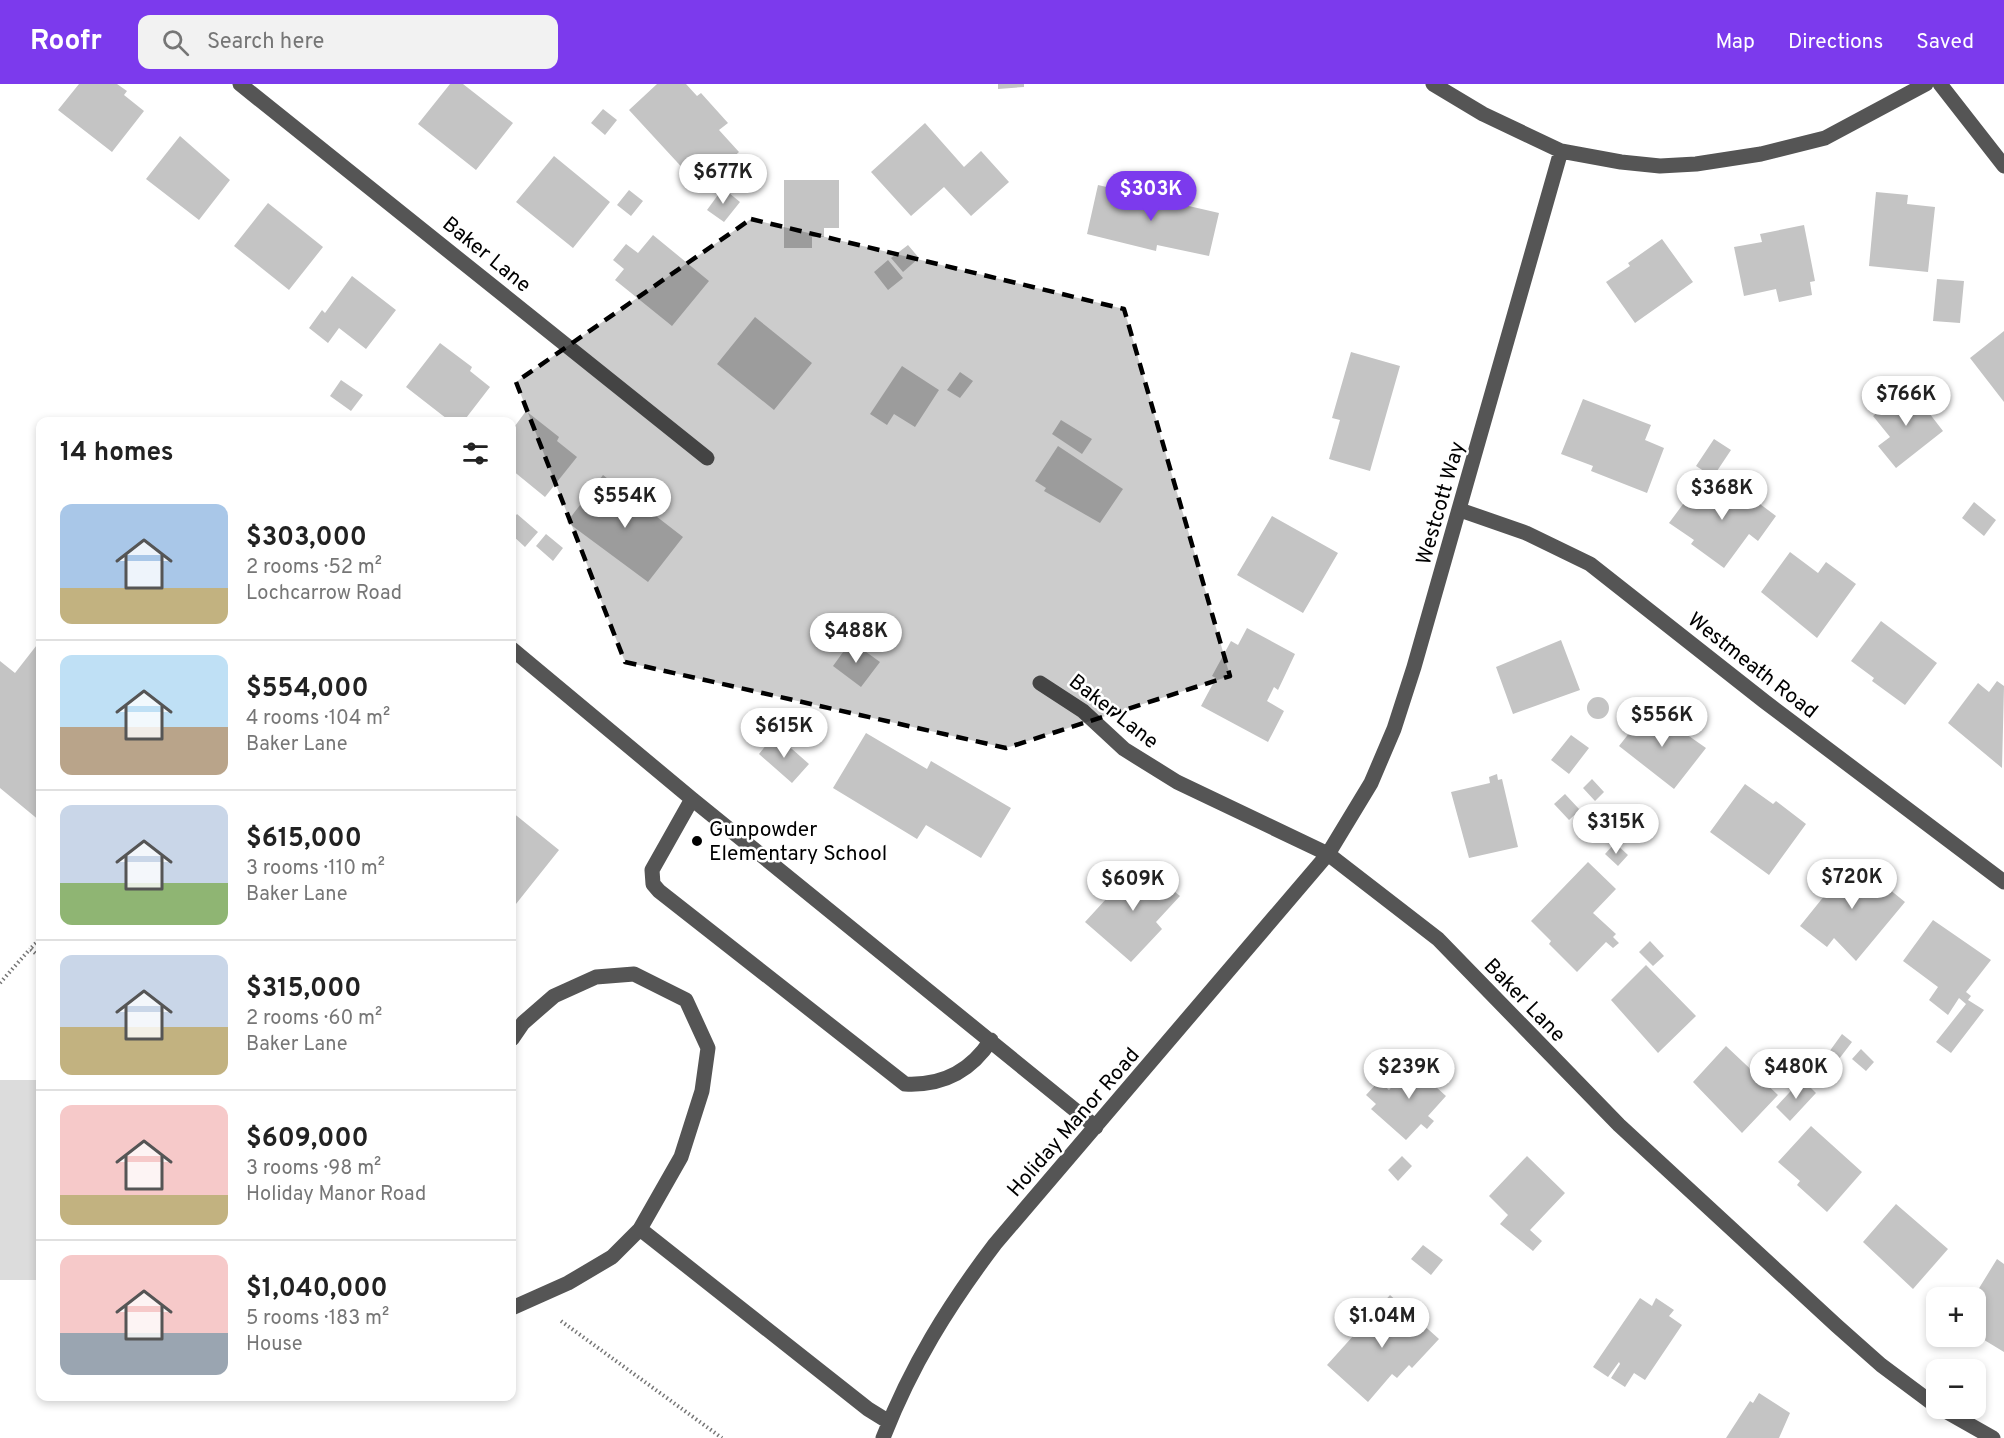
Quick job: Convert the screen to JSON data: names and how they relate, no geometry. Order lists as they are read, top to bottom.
{
  "streets": {
    "street": [
      "Baker Lane",
      "Westcott Way",
      "Westmeath Road",
      "Holiday Manor Road"
    ]
  },
  "crossings": [
    ["Baker Lane", "Westcott Way"],
    ["Baker Lane", "Holiday Manor Road"],
    ["Westcott Way", "Westmeath Road"],
    ["Westcott Way", "Holiday Manor Road"]
  ],
  "places": ["Gunpowder Elementary School"],
  "page": {
    "header": "Roofr",
    "search": "Search here",
    "nav": ["Map", "Directions", "Saved"],
    "price": [
      "$677K",
      "$303K",
      "$766K",
      "$368K",
      "$554K",
      "$488K",
      "$556K",
      "$615K",
      "$315K",
      "$720K",
      "$609K",
      "$239K",
      "$480K",
      "$1.04M"
    ],
    "heading": "14 homes",
    "list": [
      {
        "name": "$303,000",
        "note": "2 rooms · 52 m² · Lochcarrow Road"
      },
      {
        "name": "$554,000",
        "note": "4 rooms · 104 m² · Baker Lane"
      },
      {
        "name": "$615,000",
        "note": "3 rooms · 110 m² · Baker Lane"
      },
      {
        "name": "$315,000",
        "note": "2 rooms · 60 m² · Baker Lane"
      },
      {
        "name": "$609,000",
        "note": "3 rooms · 98 m² · Holiday Manor Road"
      },
      {
        "name": "$1,040,000",
        "note": "5 rooms · 183 m² · House"
      }
    ],
    "map_buttons": ["+", "−"]
  }
}
